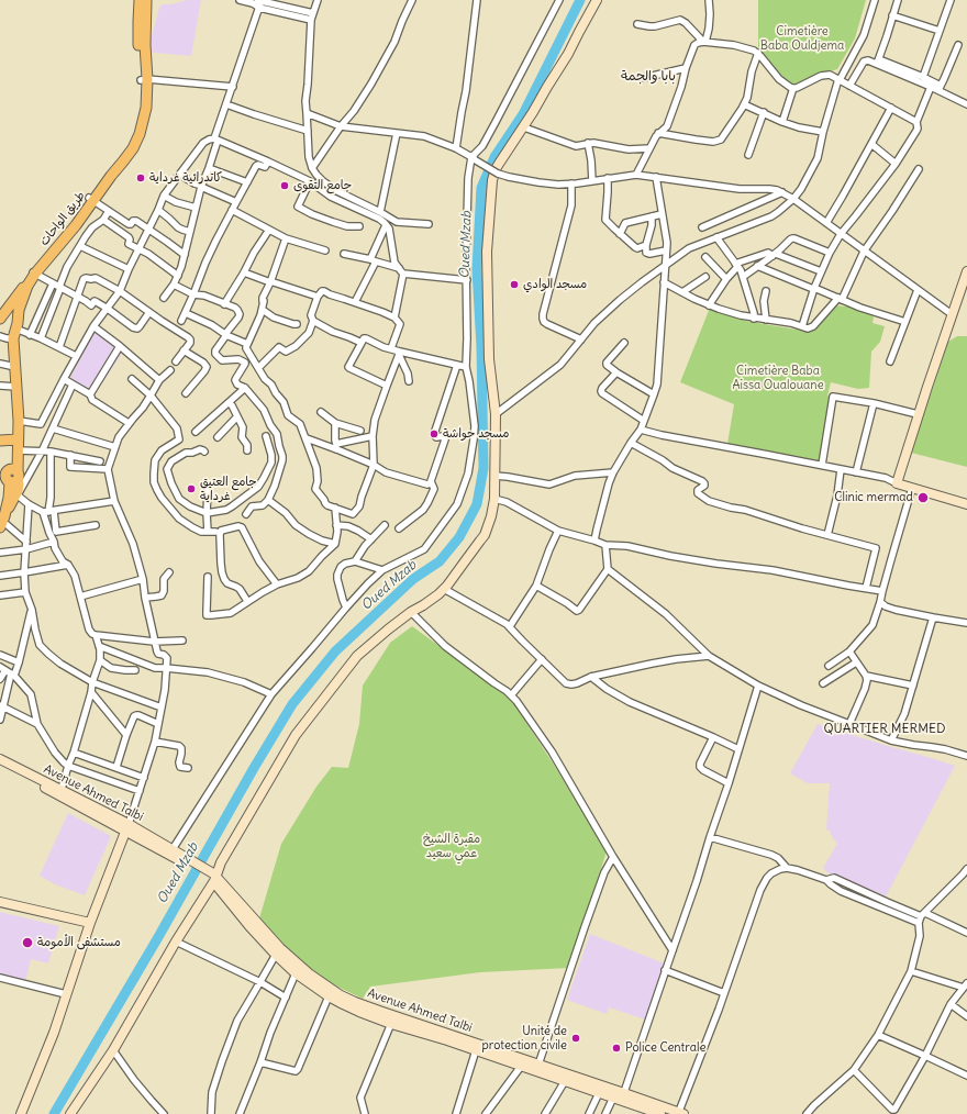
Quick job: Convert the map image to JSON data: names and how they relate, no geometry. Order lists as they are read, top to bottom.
{
  "streets": {
    "main road": ["طريق الواحات", "Avenue Ahmed Talbi"]
  },
  "districts": ["بابا والجمة", "QUARTIER MERMED"],
  "water": ["Oued Mzab"],
  "parks": ["Cimetière Baba Ouldjema", "Cimetière Baba Aissa Oualouane", "مقبرة الشيخ عمي سعيد"],
  "places": [
    "كاتدرائية غرداية",
    "جامع التقوى",
    "مسجد الوادي",
    "مسجد حواشة",
    "جامع العتيق غرداية",
    "Clinic mermad",
    "مستشفى الأمومة",
    "Unité de protection civile",
    "Police Centrale"
  ]
}
